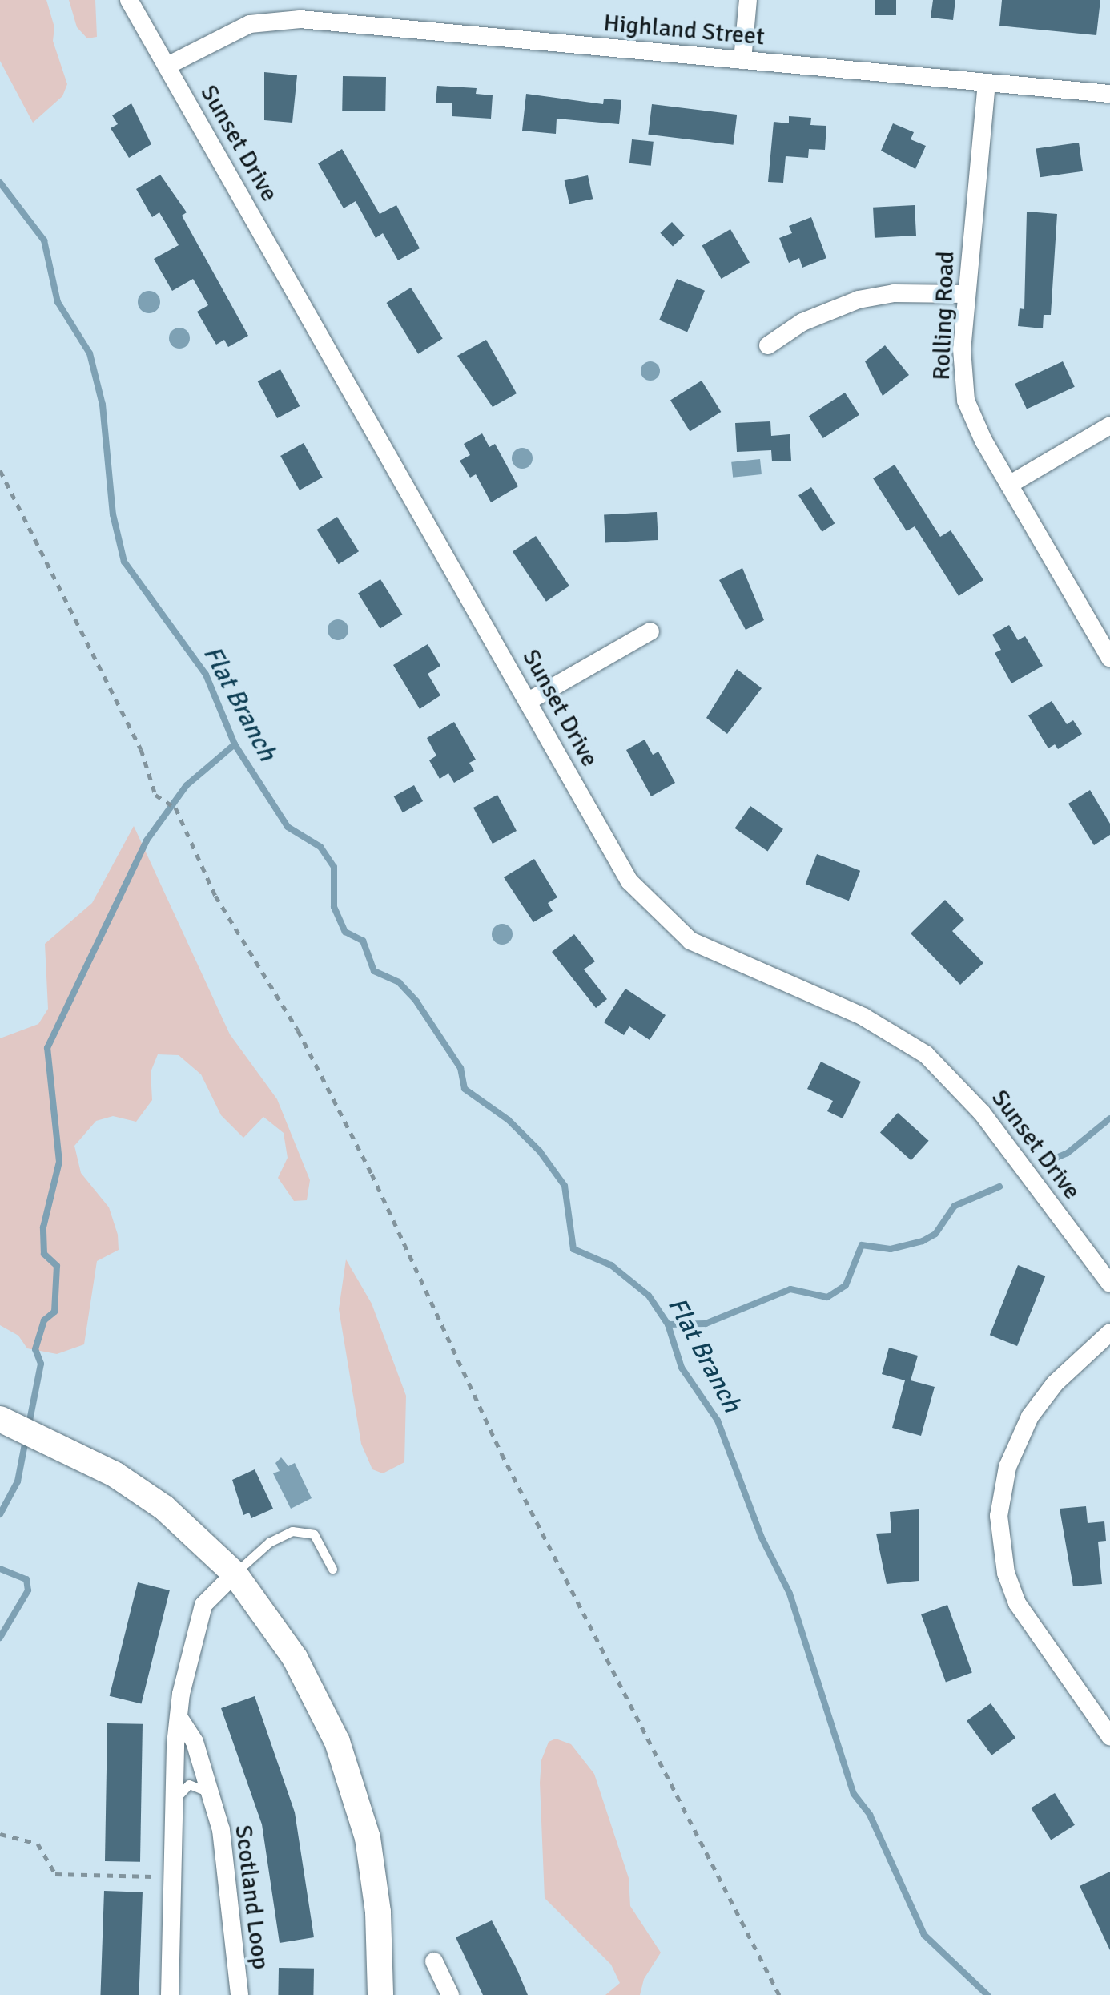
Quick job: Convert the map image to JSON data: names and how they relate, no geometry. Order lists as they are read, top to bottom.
{
  "streets": {
    "street": [
      "Highland Street",
      "Sunset Drive",
      "Rolling Road",
      "Scotland Loop"
    ]
  },
  "crossings": [
    ["Highland Street", "Sunset Drive"],
    ["Highland Street", "Rolling Road"]
  ],
  "water": ["Flat Branch"]
}
